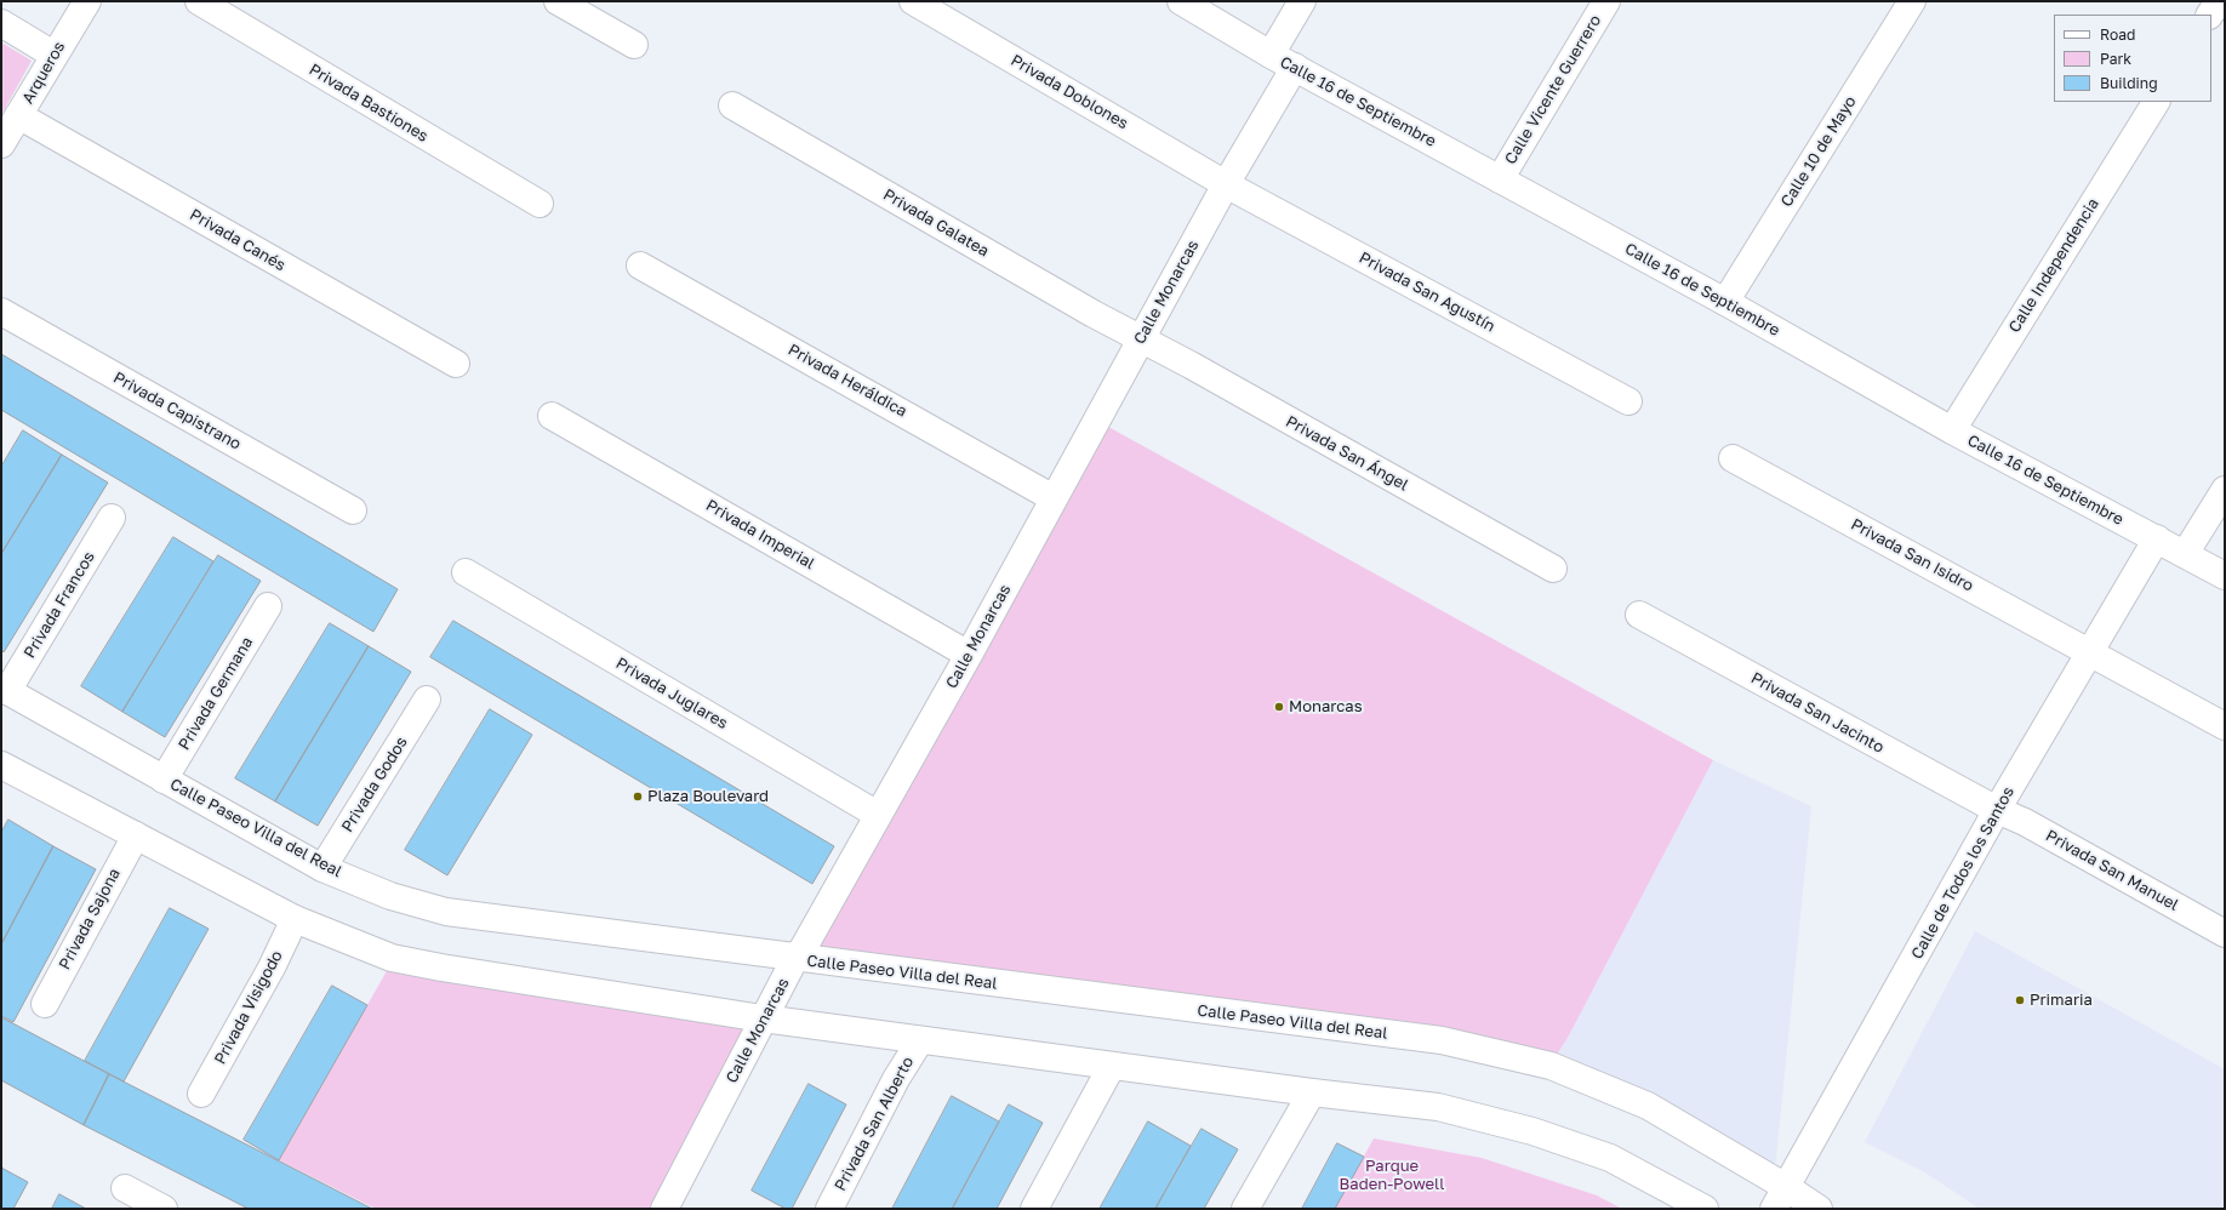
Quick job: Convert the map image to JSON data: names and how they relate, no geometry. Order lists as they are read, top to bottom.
{
  "streets": {
    "street": [
      "Arqueros",
      "Calle Vicente Guerrero",
      "Privada Doblones",
      "Calle 16 de Septiembre",
      "Privada Bastiones",
      "Calle 10 de Mayo",
      "Privada Galatea",
      "Privada Canés",
      "Calle Independencia",
      "Calle Monarcas",
      "Privada San Agustín",
      "Privada Heráldica",
      "Privada Capistrano",
      "Privada San Ángel",
      "Privada Imperial",
      "Privada San Isidro",
      "Privada Francos",
      "Privada Germana",
      "Privada Juglares",
      "Privada San Jacinto",
      "Privada Godos",
      "Calle Paseo Villa del Real",
      "Privada San Manuel",
      "Calle de Todos los Santos",
      "Privada Sajona",
      "Privada Visigodo",
      "Privada San Alberto"
    ]
  },
  "crossings": [
    ["Arqueros", "Privada Canés"],
    ["Calle Vicente Guerrero", "Calle 16 de Septiembre"],
    ["Privada Doblones", "Calle Monarcas"],
    ["Privada Doblones", "Privada San Agustín"],
    ["Calle 16 de Septiembre", "Calle 10 de Mayo"],
    ["Calle 16 de Septiembre", "Calle Independencia"],
    ["Calle 16 de Septiembre", "Calle Monarcas"],
    ["Calle 16 de Septiembre", "Calle de Todos los Santos"],
    ["Privada Galatea", "Calle Monarcas"],
    ["Privada Galatea", "Privada San Ángel"],
    ["Calle Monarcas", "Privada San Agustín"],
    ["Calle Monarcas", "Privada Heráldica"],
    ["Calle Monarcas", "Privada San Ángel"],
    ["Calle Monarcas", "Privada Imperial"],
    ["Calle Monarcas", "Privada Juglares"],
    ["Calle Monarcas", "Calle Paseo Villa del Real"],
    ["Privada San Isidro", "Calle de Todos los Santos"],
    ["Privada Francos", "Calle Paseo Villa del Real"],
    ["Privada Germana", "Calle Paseo Villa del Real"],
    ["Privada San Jacinto", "Privada San Manuel"],
    ["Privada San Jacinto", "Calle de Todos los Santos"],
    ["Privada Godos", "Calle Paseo Villa del Real"],
    ["Calle Paseo Villa del Real", "Calle de Todos los Santos"],
    ["Privada San Manuel", "Calle de Todos los Santos"]
  ],
  "parks": ["Parque Baden-Powell"],
  "places": ["Monarcas", "Plaza Boulevard", "Primaria"],
  "legend": ["Road", "Park", "Building"]
}
